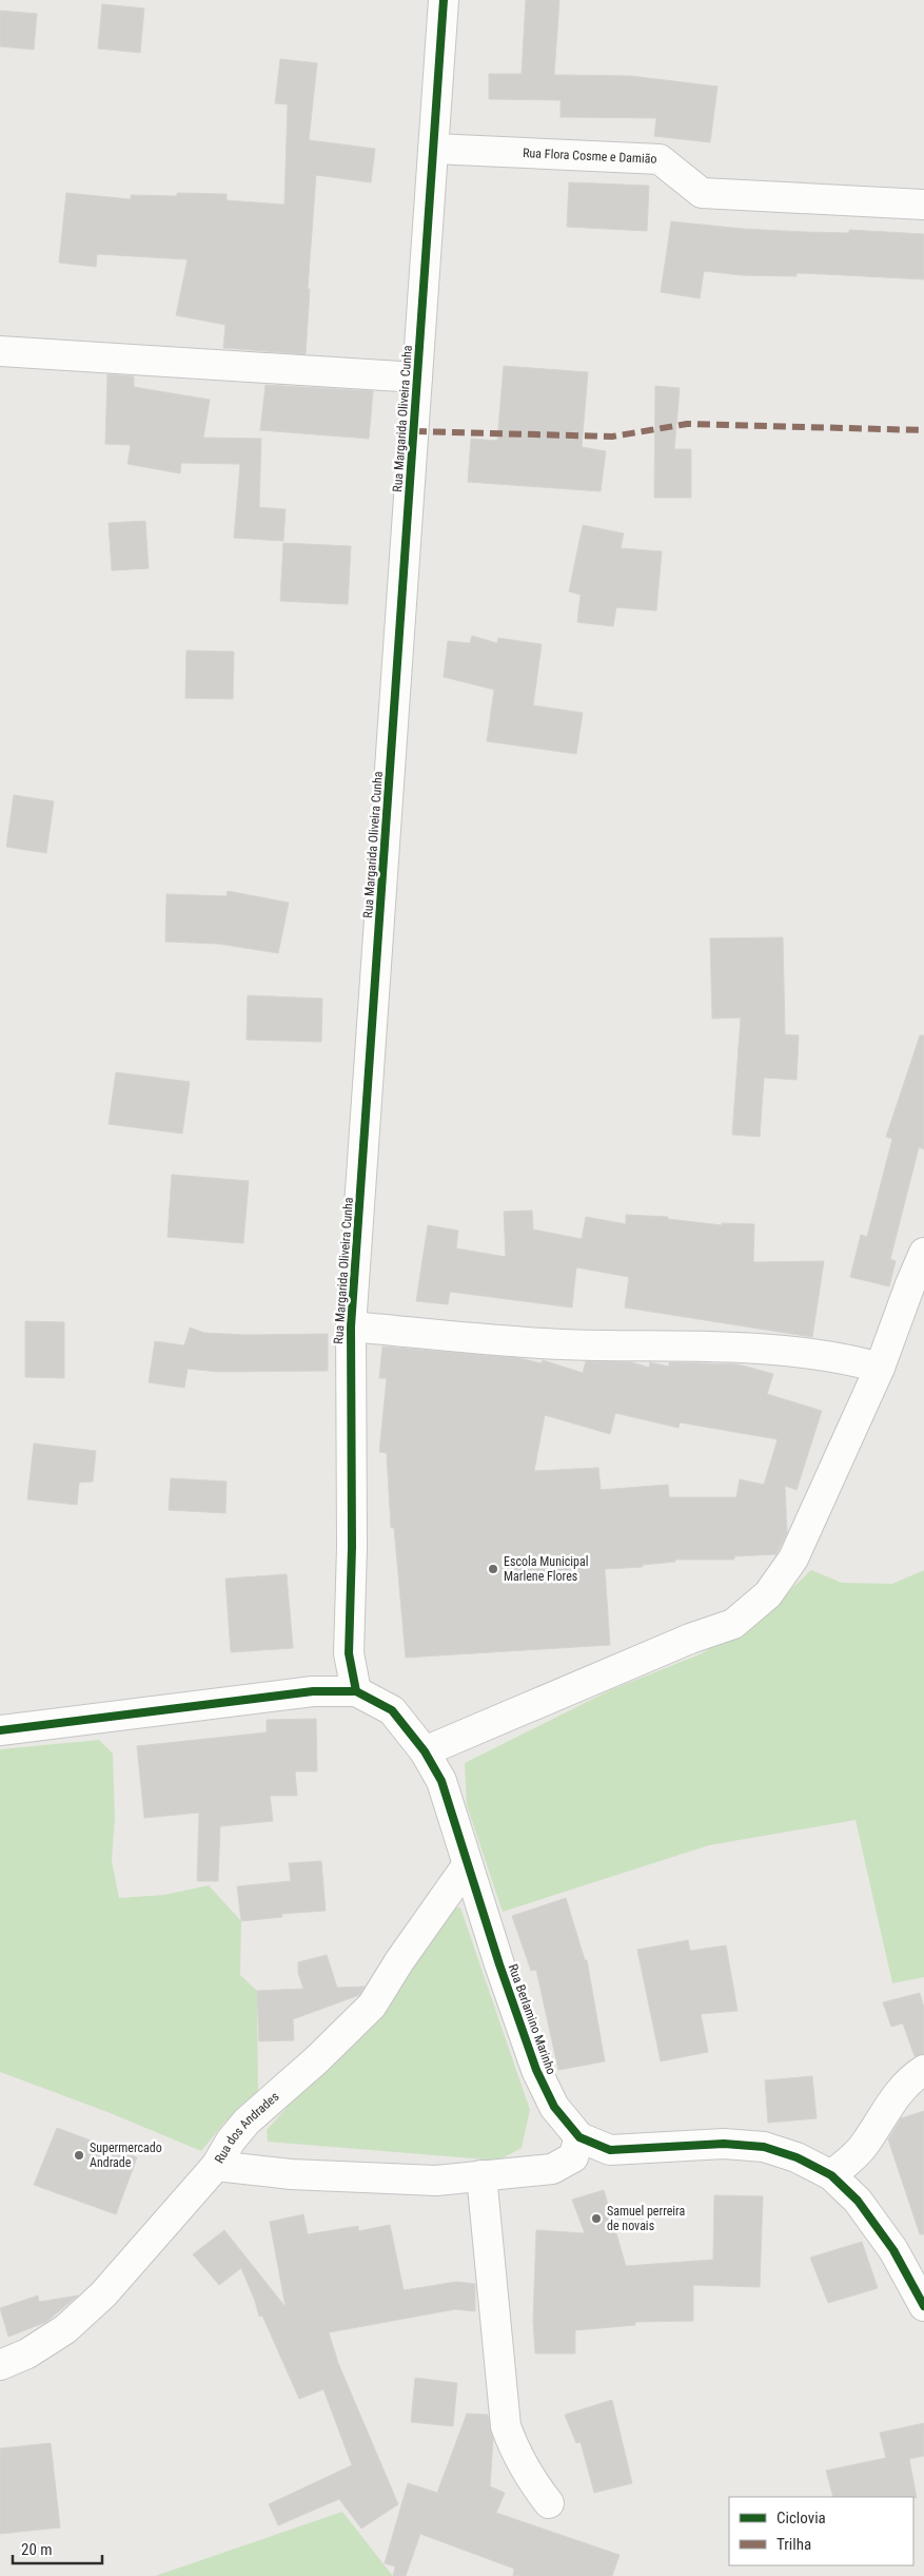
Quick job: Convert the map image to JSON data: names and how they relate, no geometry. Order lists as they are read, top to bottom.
{
  "streets": {
    "street": [
      "Rua Flora Cosme e Damião",
      "Rua Margarida Oliveira Cunha",
      "Rua Berlamino Marinho",
      "Rua dos Andrades"
    ]
  },
  "crossings": [
    ["Rua Flora Cosme e Damião", "Rua Margarida Oliveira Cunha"],
    ["Rua Margarida Oliveira Cunha", "Rua Berlamino Marinho"],
    ["Rua Berlamino Marinho", "Rua dos Andrades"]
  ],
  "places": ["Escola Municipal Marlene Flores", "Supermercado Andrade", "Samuel perreira de novais"],
  "legend": ["Ciclovia", "Trilha"],
  "scale_bar": "20 m"
}
